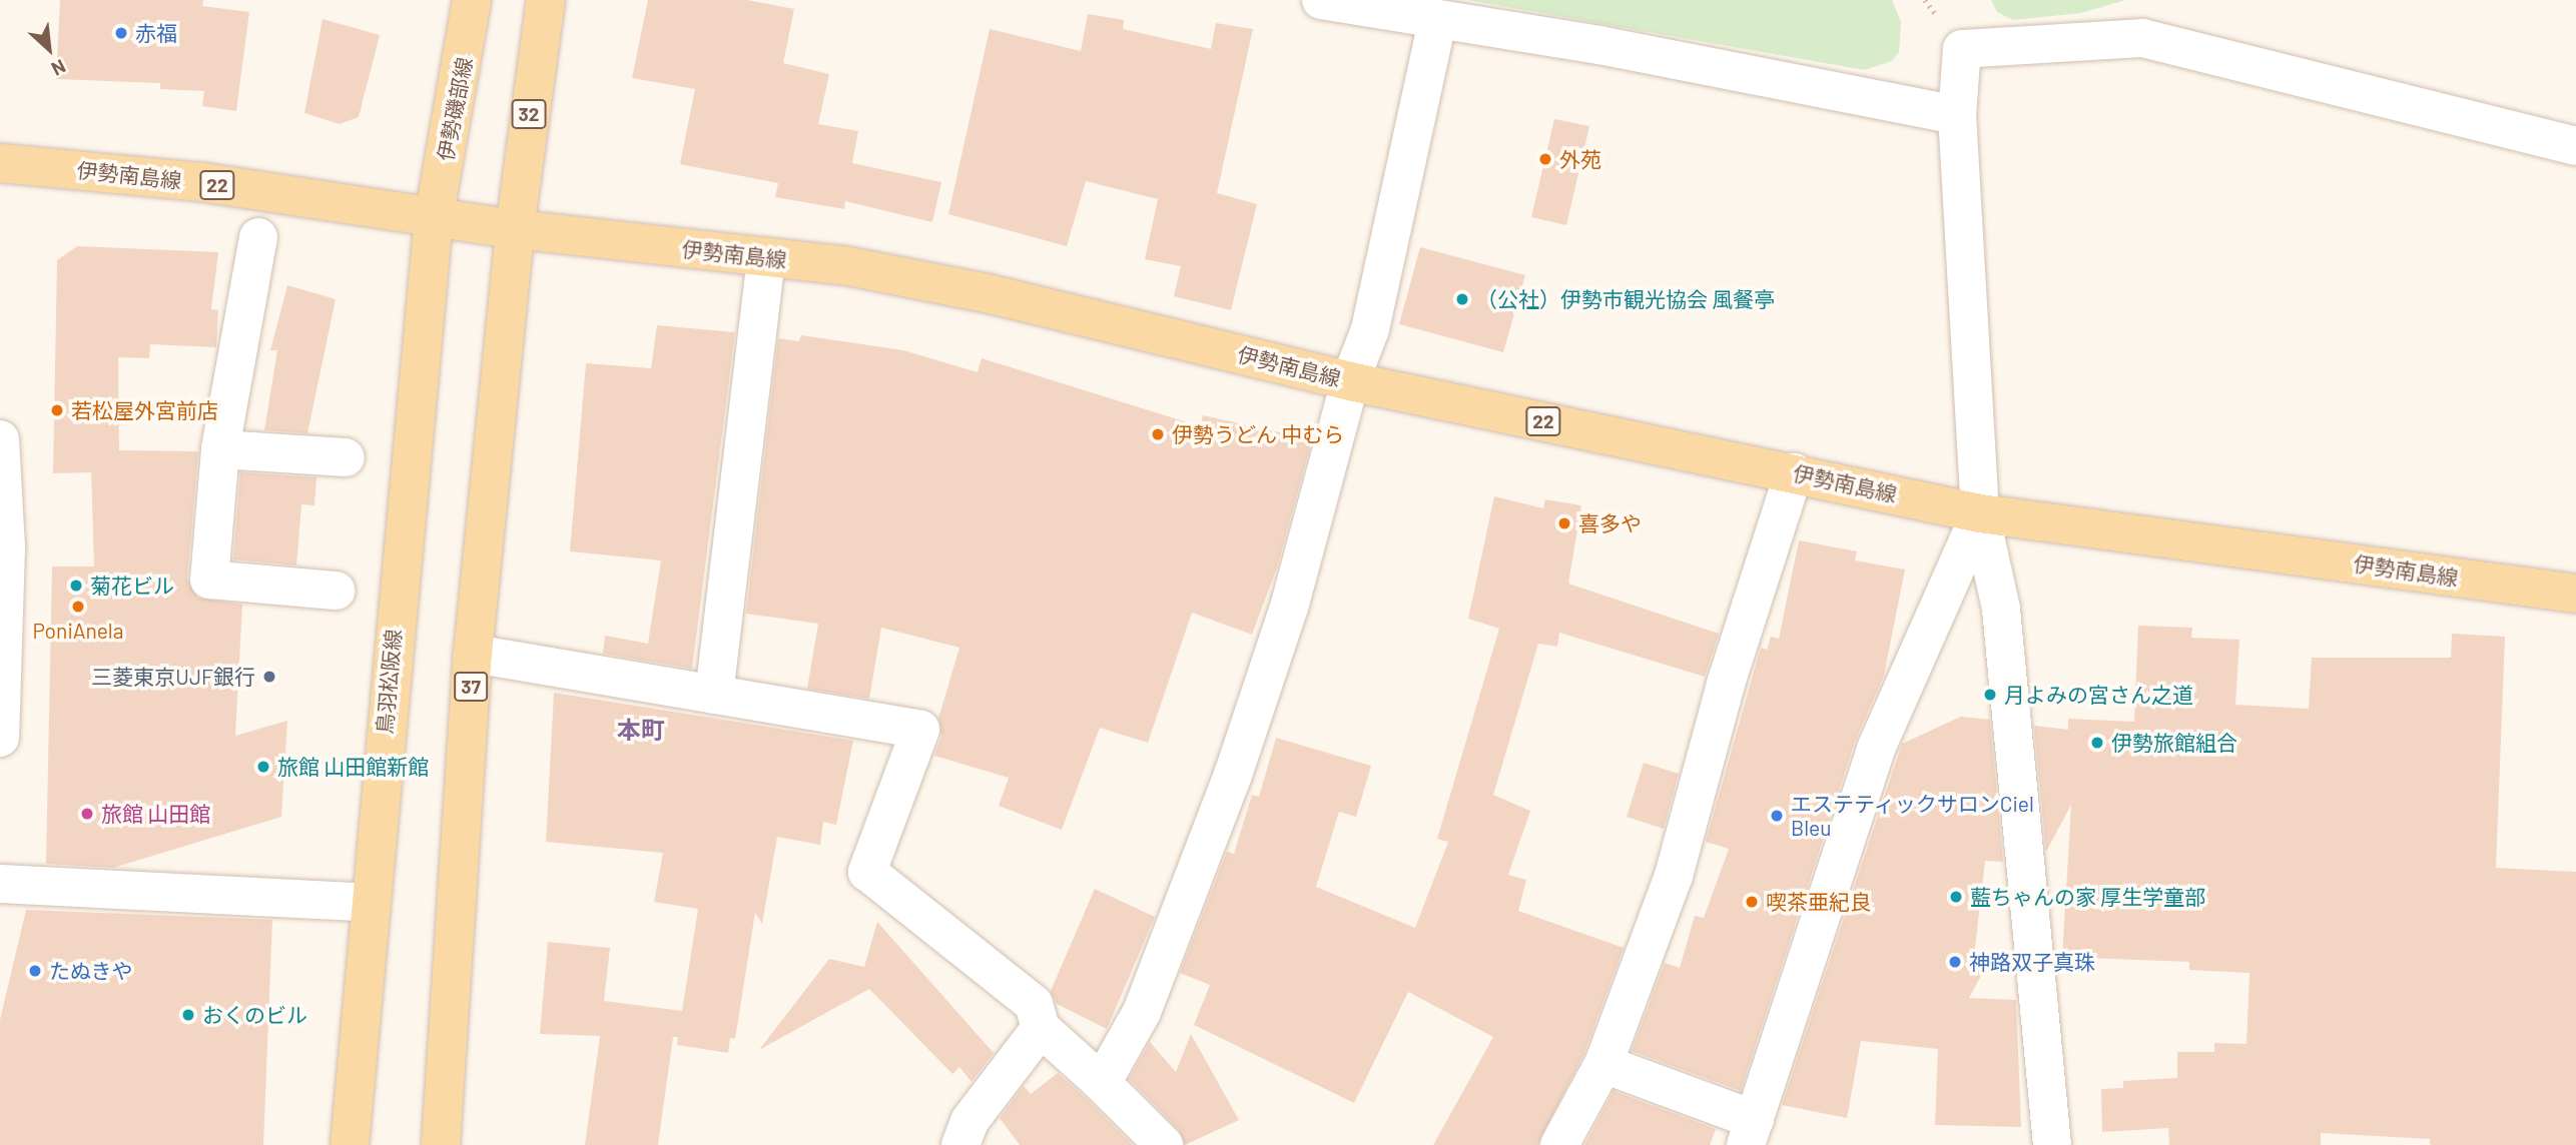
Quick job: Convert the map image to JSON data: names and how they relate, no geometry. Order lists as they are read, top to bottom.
{
  "streets": {
    "main road": [
      "伊勢磯部線",
      "32",
      "伊勢南島線",
      "22",
      "鳥羽松阪線",
      "37"
    ]
  },
  "crossings": [
    ["伊勢磯部線", "伊勢南島線"],
    ["伊勢磯部線", "鳥羽松阪線"],
    ["32", "伊勢南島線"],
    ["32", "37"],
    ["伊勢南島線", "鳥羽松阪線"],
    ["伊勢南島線", "37"]
  ],
  "districts": ["本町"],
  "places": [
    "赤福",
    "外苑",
    "（公社）伊勢市観光協会 風餐亭",
    "若松屋外宮前店",
    "伊勢うどん 中むら",
    "喜多や",
    "菊花ビル",
    "PoniAnela",
    "三菱東京UJF銀行",
    "月よみの宮さん之道",
    "伊勢旅館組合",
    "旅館 山田館新館",
    "旅館 山田館",
    "エステティックサロンCiel Bleu",
    "藍ちゃんの家 厚生学童部",
    "喫茶亜紀良",
    "神路双子真珠",
    "たぬきや",
    "おくのビル"
  ],
  "north": "bottom right"
}
